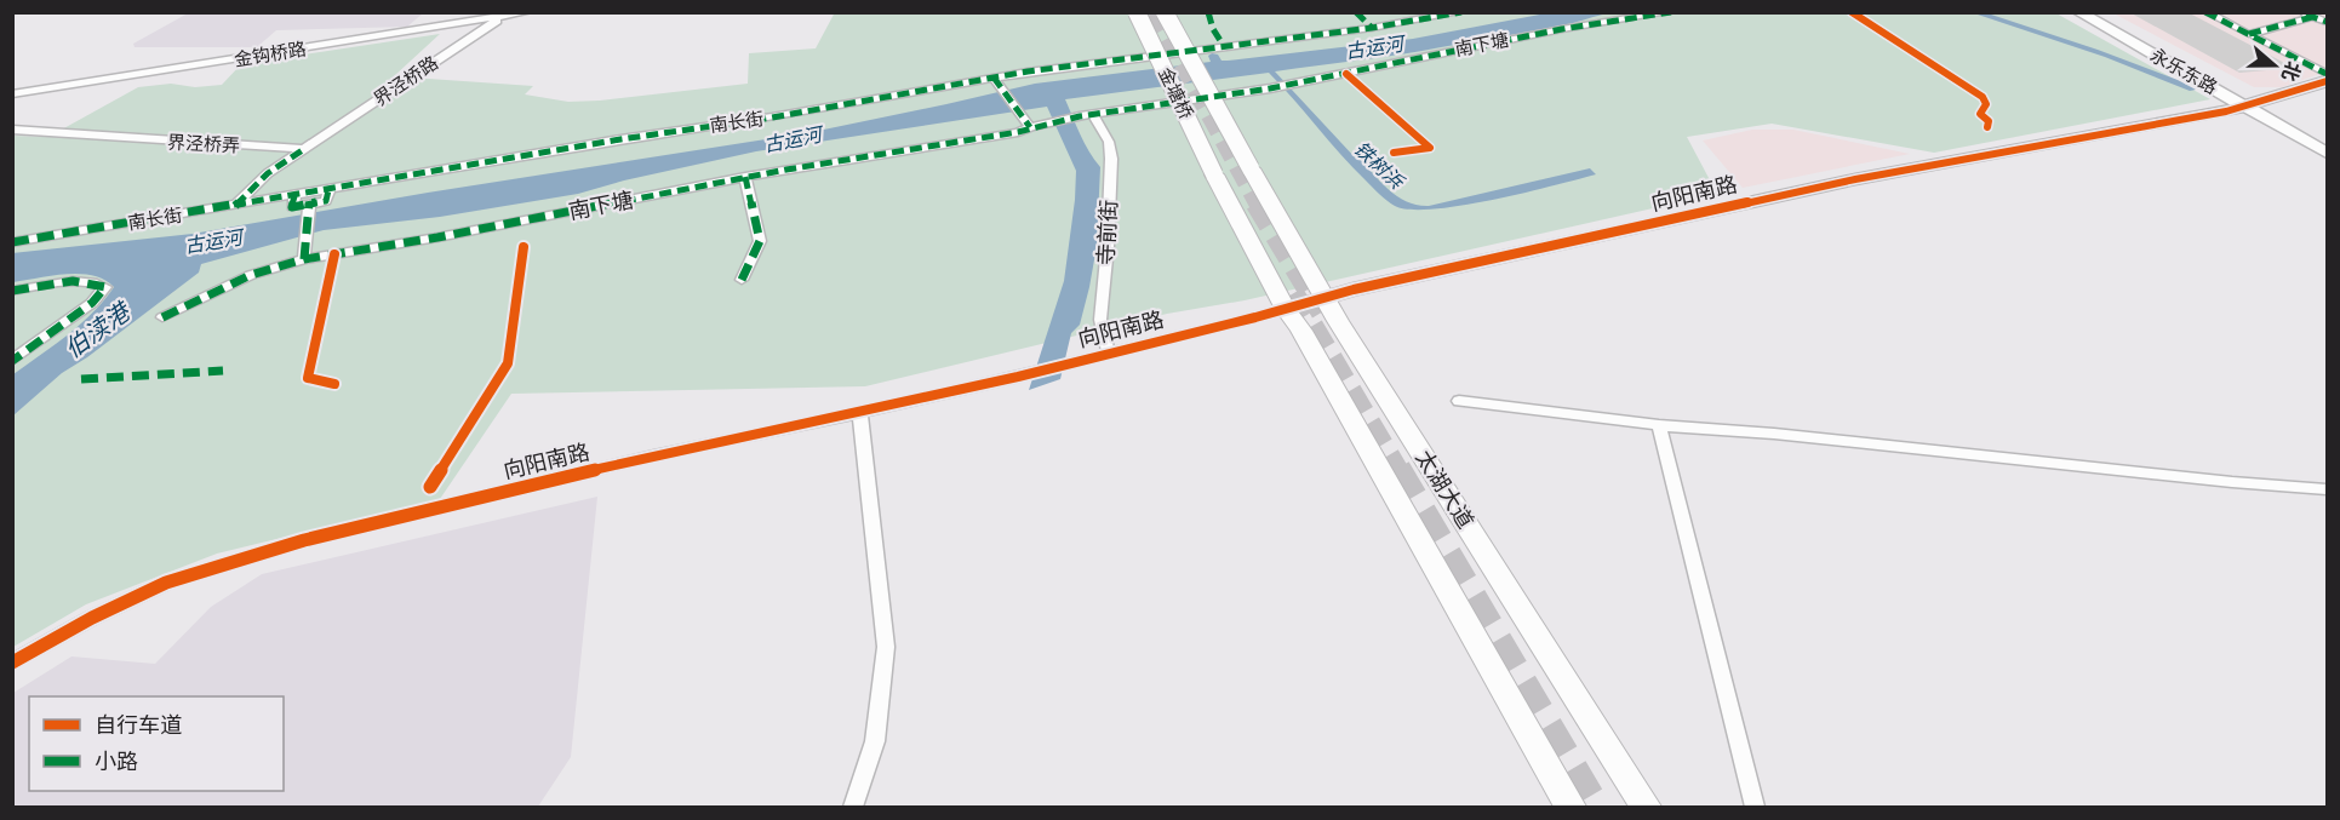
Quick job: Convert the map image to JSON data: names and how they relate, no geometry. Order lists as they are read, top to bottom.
{
  "streets": {
    "main road": ["金塘桥", "太湖大道"],
    "street": [
      "南下塘",
      "金钩桥路",
      "永乐东路",
      "界泾桥路",
      "南长街",
      "界泾桥弄",
      "向阳南路",
      "寺前街"
    ]
  },
  "crossings": [
    ["南下塘", "寺前街"],
    ["金钩桥路", "界泾桥路"],
    ["永乐东路", "向阳南路"],
    ["界泾桥路", "界泾桥弄"],
    ["金塘桥", "太湖大道"],
    ["南长街", "界泾桥弄"],
    ["向阳南路", "寺前街"],
    ["向阳南路", "太湖大道"]
  ],
  "water": ["古运河", "铁树浜", "伯渎港"],
  "legend": ["自行车道", "小路"],
  "north": "right"
}
